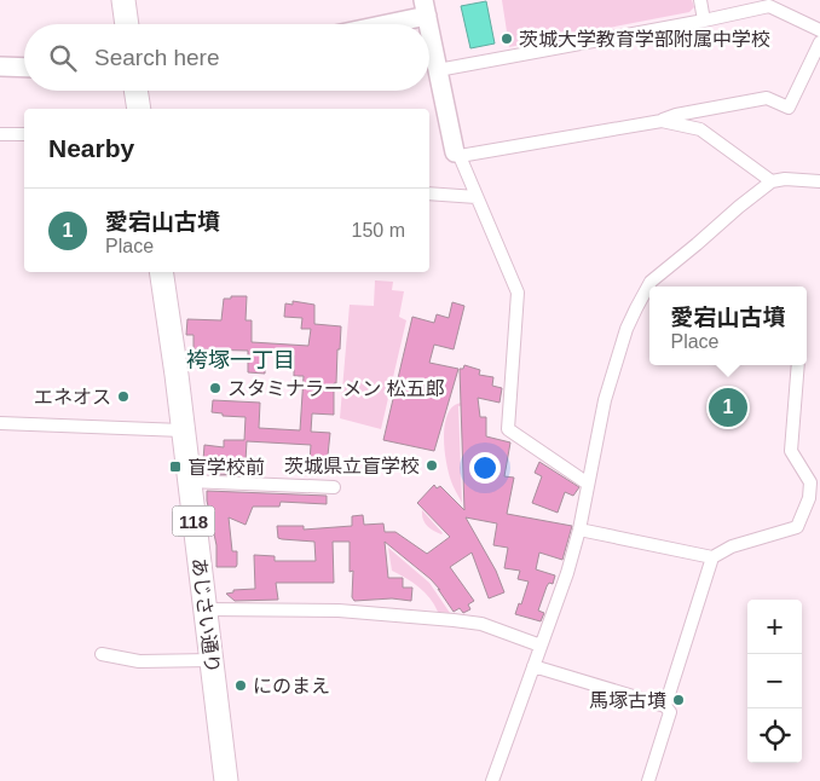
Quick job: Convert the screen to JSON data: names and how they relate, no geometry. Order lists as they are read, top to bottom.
{
  "streets": {
    "highway": ["118", "あじさい通り"]
  },
  "districts": ["袴塚一丁目"],
  "places": {
    "other": [
      "茨城大学教育学部附属中学校",
      "スタミナラーメン 松五郎",
      "エネオス",
      "茨城県立盲学校",
      "にのまえ",
      "馬塚古墳"
    ],
    "transit": ["盲学校前"]
  },
  "page": {
    "search": "Search here",
    "heading": "Nearby",
    "list": [
      {
        "mark": "1",
        "name": "愛宕山古墳",
        "note": "Place",
        "value": "150 m"
      }
    ],
    "popup": ["愛宕山古墳", "Place"],
    "pins": "1",
    "map_buttons": ["+", "−"]
  }
}
